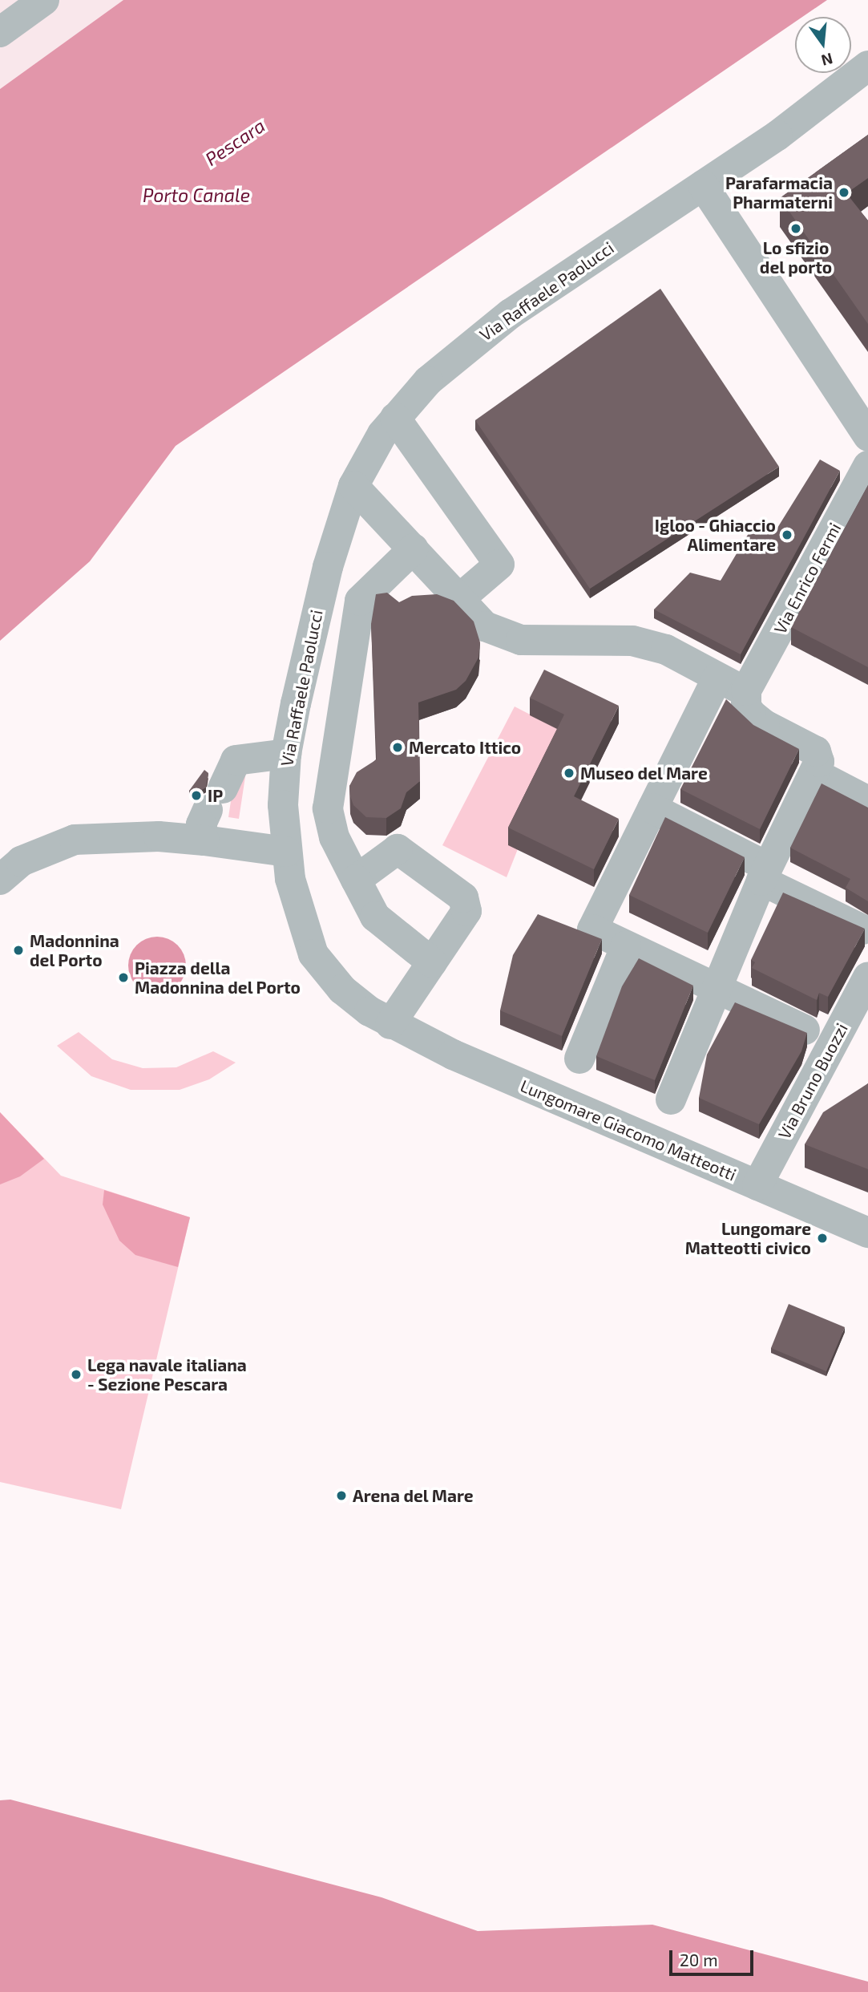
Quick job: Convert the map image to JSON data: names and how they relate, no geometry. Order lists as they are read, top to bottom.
{
  "streets": {
    "street": [
      "Via Raffaele Paolucci",
      "Via Enrico Fermi",
      "Via Bruno Buozzi",
      "Lungomare Giacomo Matteotti"
    ]
  },
  "crossings": [
    ["Via Raffaele Paolucci", "Lungomare Giacomo Matteotti"],
    ["Via Bruno Buozzi", "Lungomare Giacomo Matteotti"]
  ],
  "water": ["Pescara", "Porto Canale"],
  "places": [
    "Parafarmacia Pharmaterni",
    "Lo sfizio del porto",
    "Igloo - Ghiaccio Alimentare",
    "Mercato Ittico",
    "Museo del Mare",
    "IP",
    "Madonnina del Porto",
    "Piazza della Madonnina del Porto",
    "Lungomare Matteotti civico",
    "Lega navale italiana - Sezione Pescara",
    "Arena del Mare"
  ],
  "scale_bar": "20 m",
  "north": "bottom"
}
